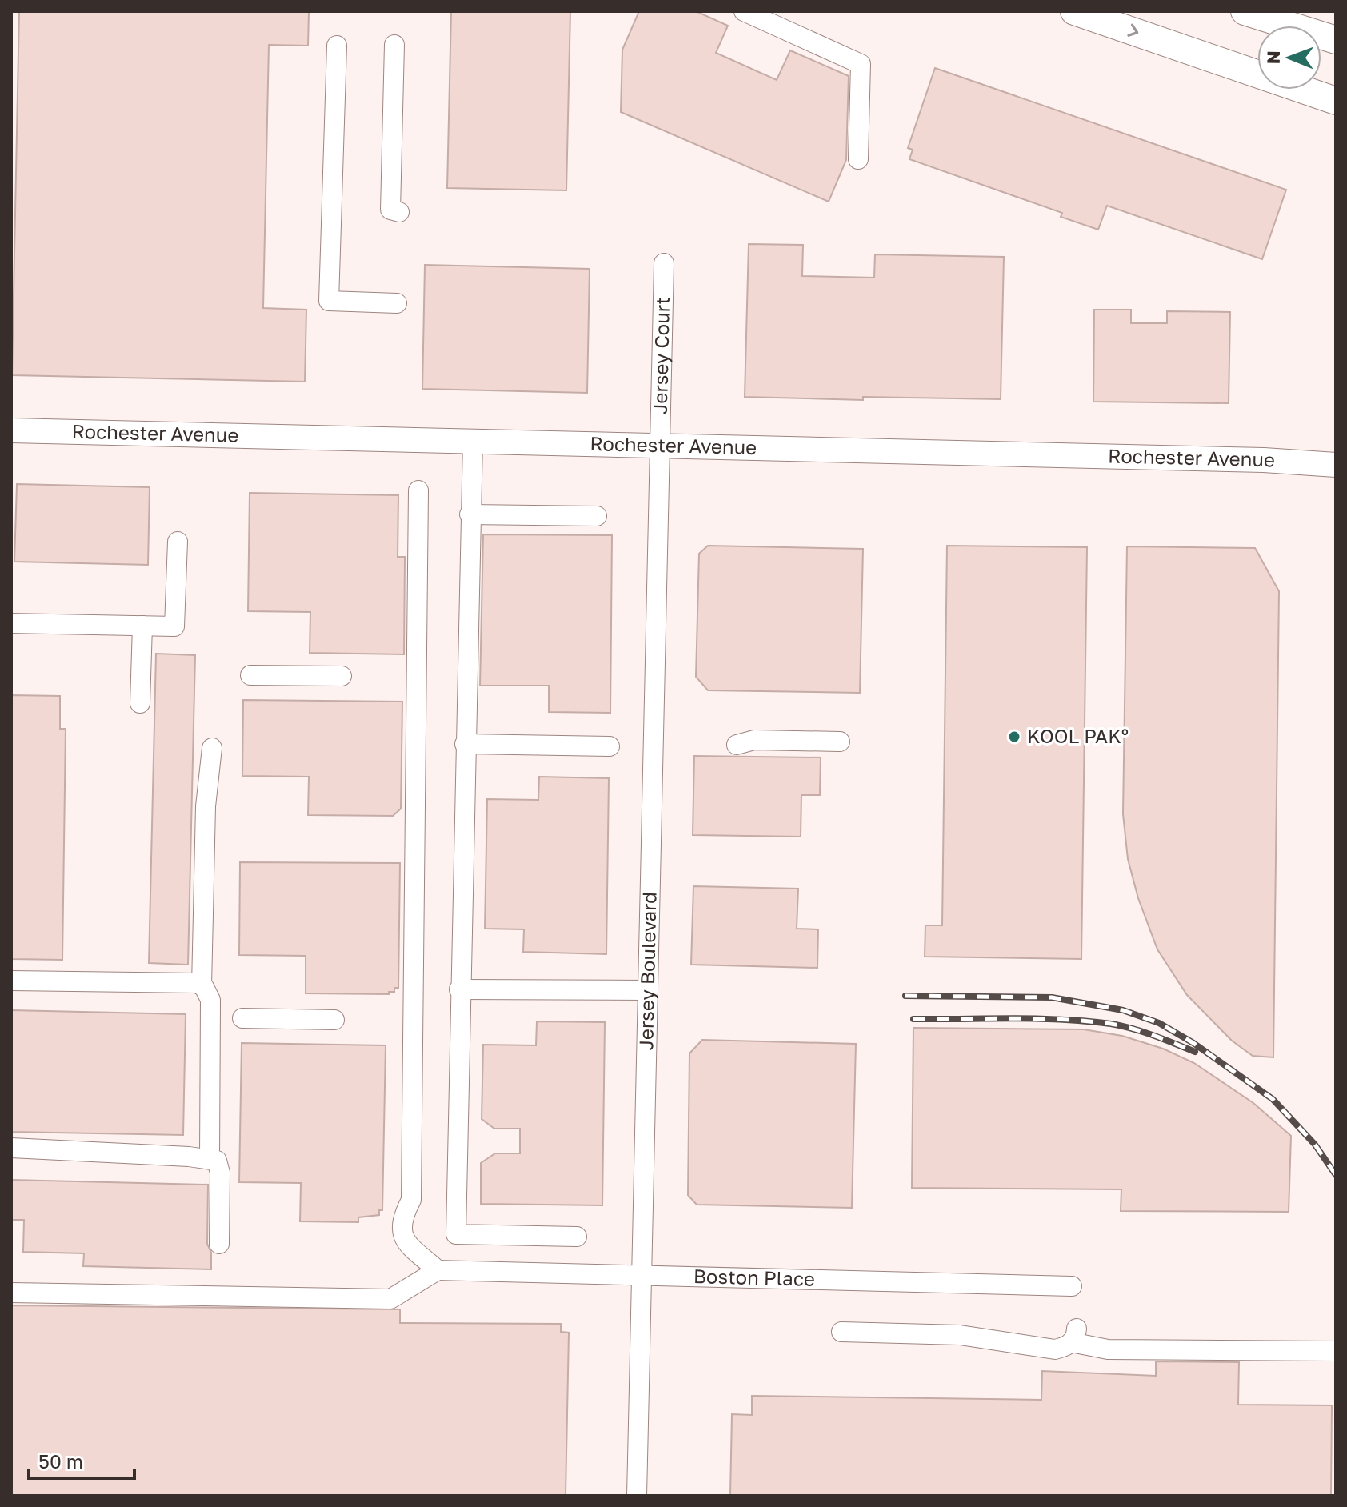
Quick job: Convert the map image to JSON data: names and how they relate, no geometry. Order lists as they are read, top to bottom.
{
  "streets": {
    "main road": ["Rochester Avenue"],
    "street": ["Jersey Court", "Jersey Boulevard", "Boston Place"]
  },
  "crossings": [
    ["Jersey Court", "Rochester Avenue"],
    ["Jersey Court", "Jersey Boulevard"],
    ["Rochester Avenue", "Jersey Boulevard"],
    ["Jersey Boulevard", "Boston Place"]
  ],
  "places": ["KOOL PAK°"],
  "scale_bar": "50 m",
  "north": "left"
}
